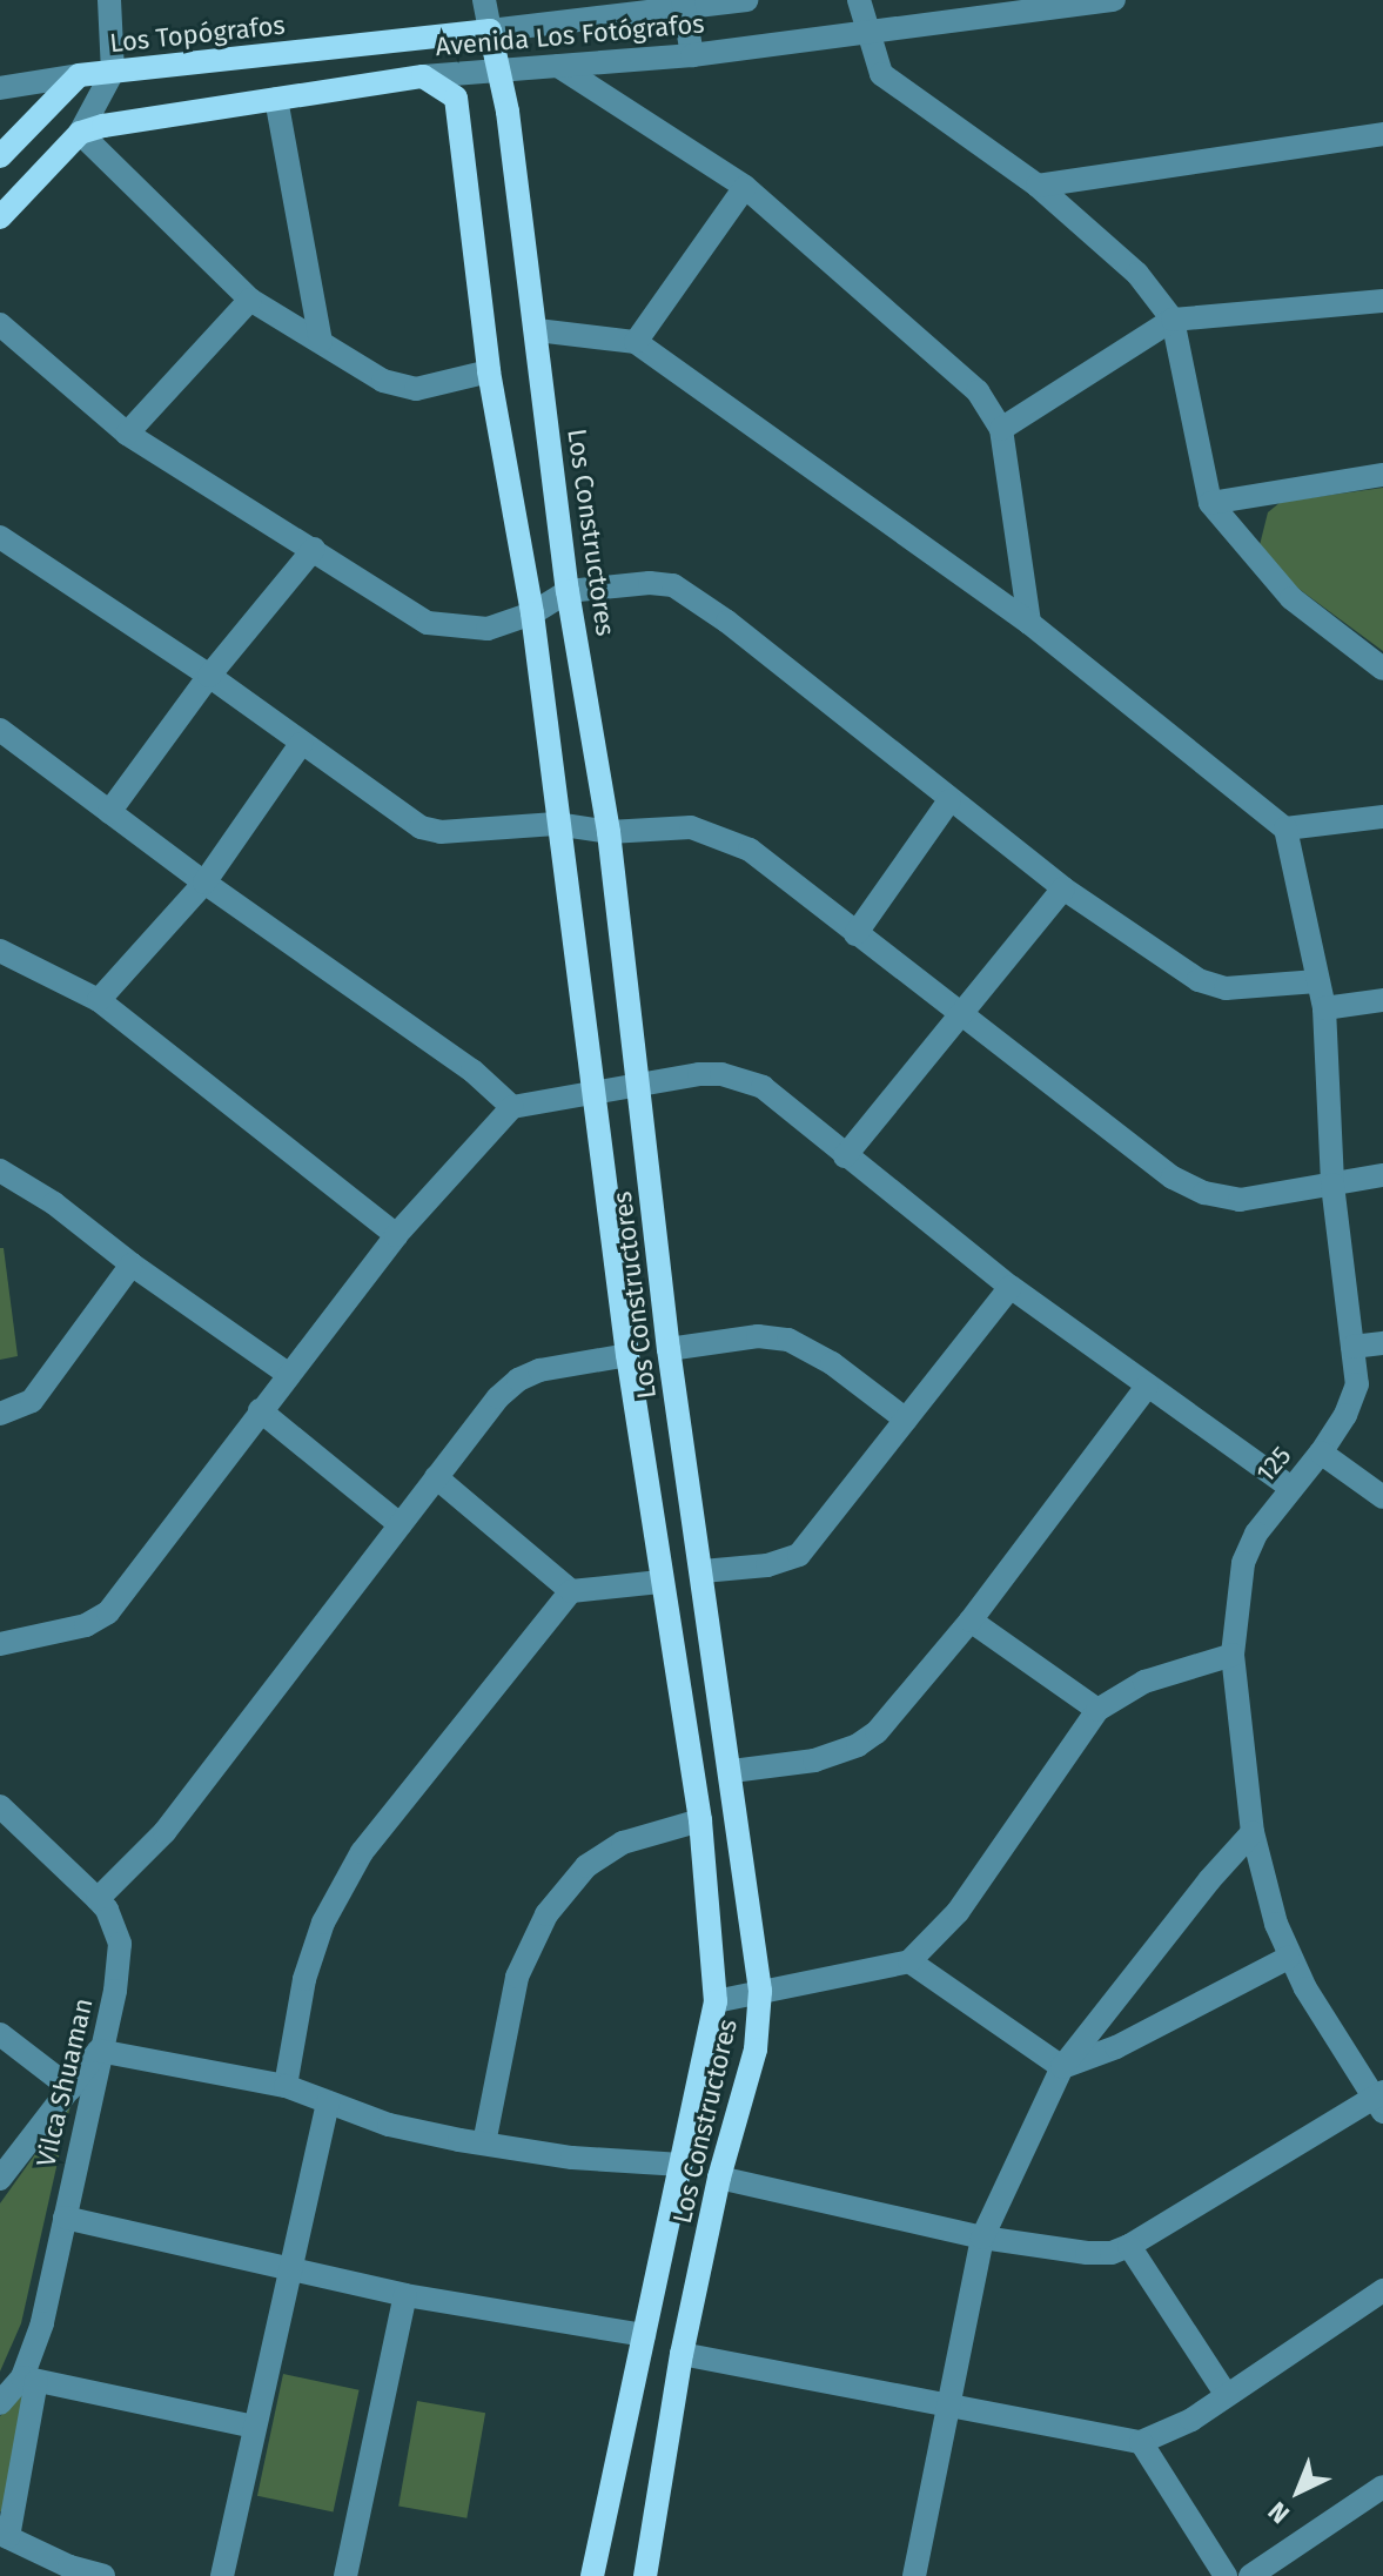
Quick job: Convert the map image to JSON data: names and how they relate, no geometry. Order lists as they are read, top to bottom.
{
  "streets": {
    "main road": ["Los Topógrafos", "Los Constructores"],
    "street": ["Avenida Los Fotógrafos", "125", "Vilca Shuaman"]
  },
  "crossings": [
    ["Los Topógrafos", "Los Constructores"],
    ["Avenida Los Fotógrafos", "Los Constructores"]
  ],
  "north": "bottom left"
}
